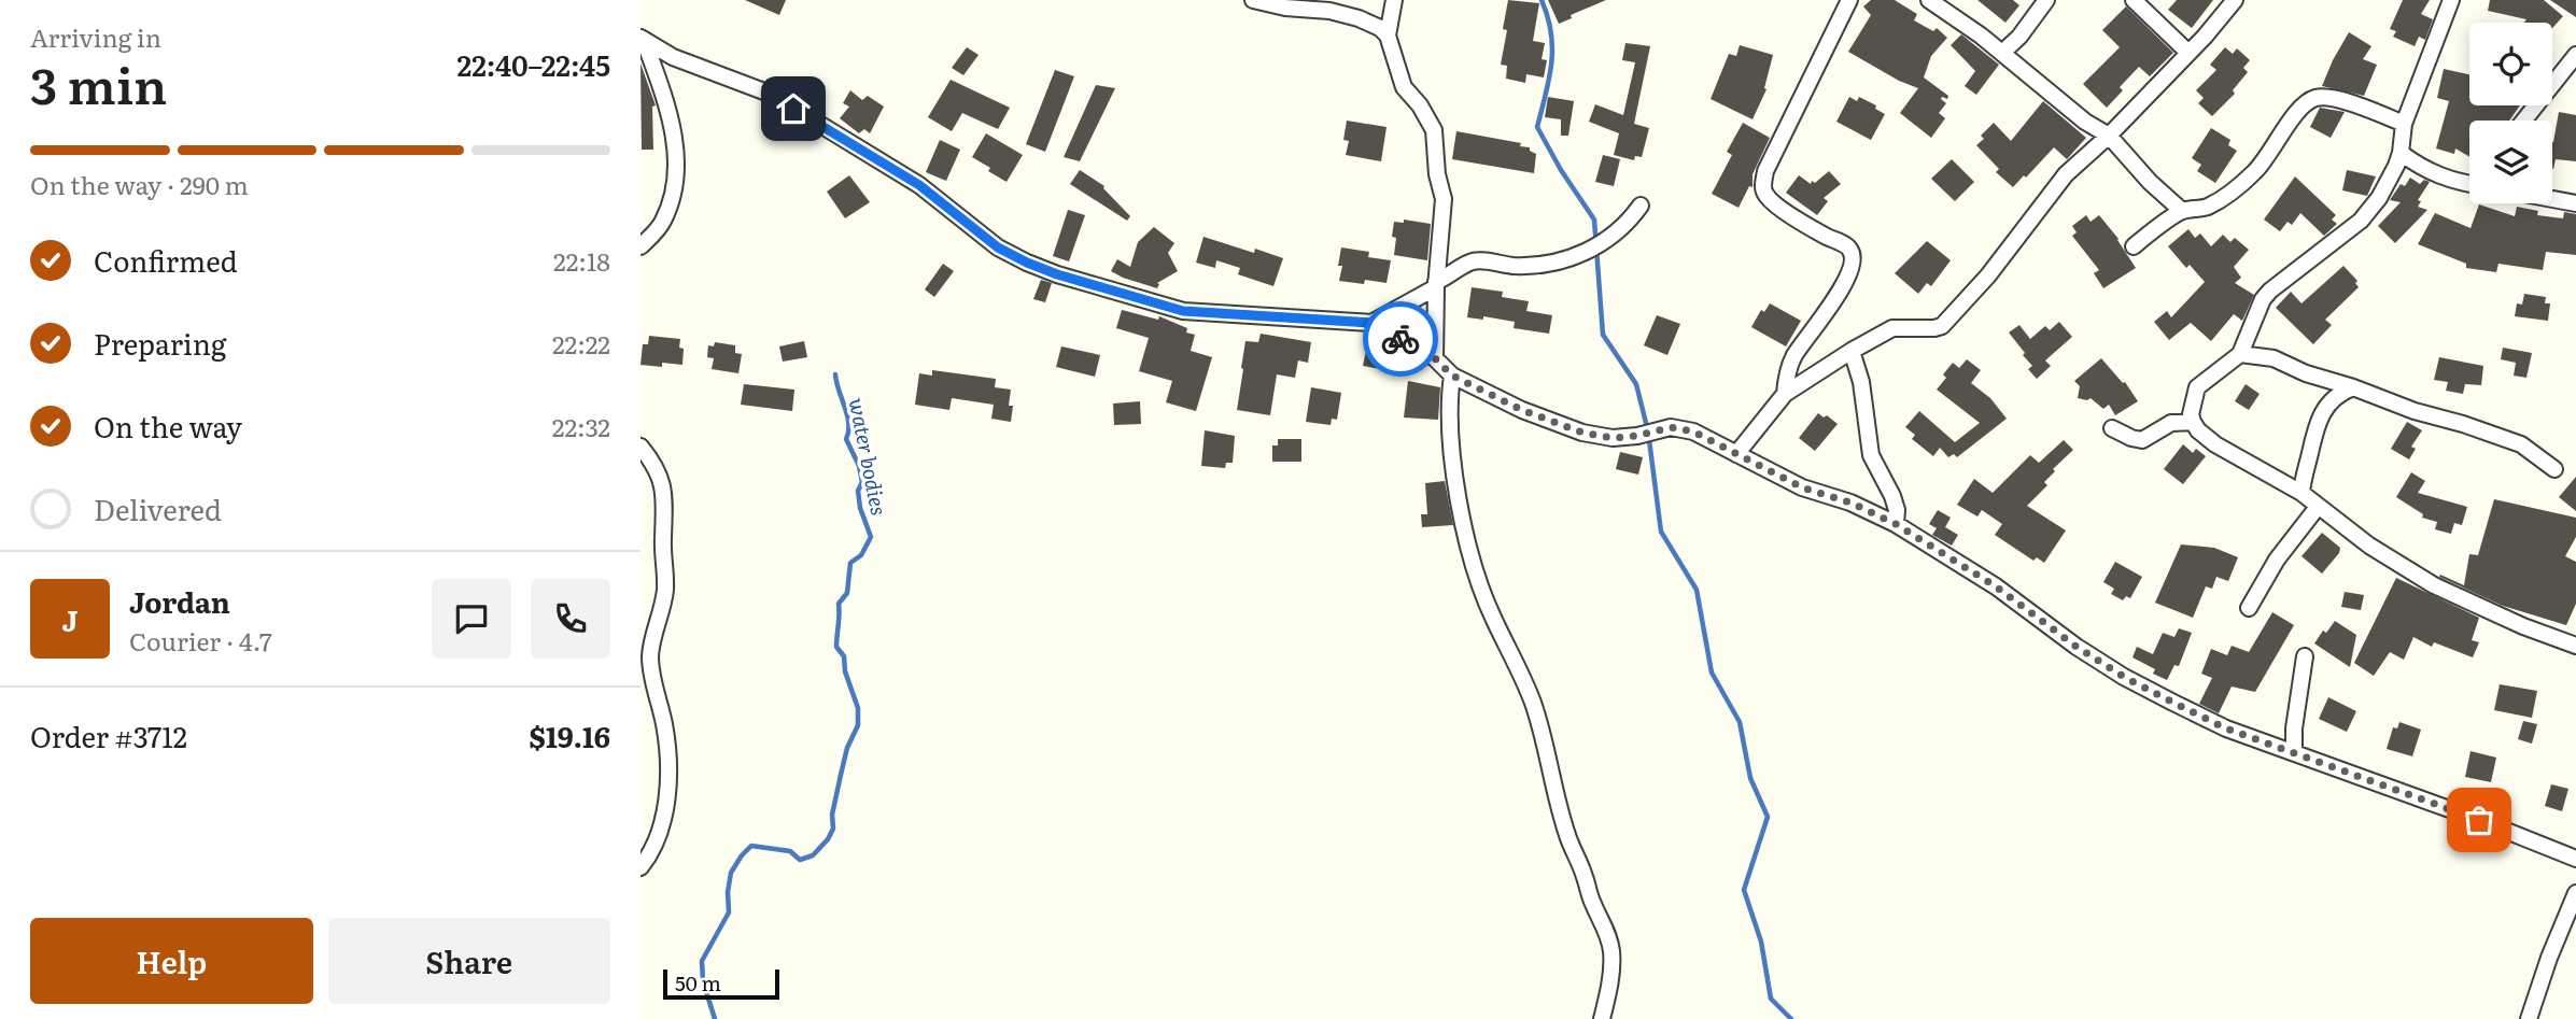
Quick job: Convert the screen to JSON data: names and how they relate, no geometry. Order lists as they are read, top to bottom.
{
  "water": ["water bodies"],
  "scale_bar": "50 m",
  "page": {
    "heading": ["3 min", "Arriving in", "22:40–22:45"],
    "panel": [
      "Jordan",
      "Courier · 4.7",
      "Order #3712",
      "$19.16"
    ],
    "bar": "On the way · 290 m",
    "list": [
      ["Confirmed", "22:18"],
      ["Preparing", "22:22"],
      ["On the way", "22:32"],
      "Delivered"
    ],
    "round": "J",
    "buttons": ["Help", "Share"],
    "scale": "50 m"
  }
}
